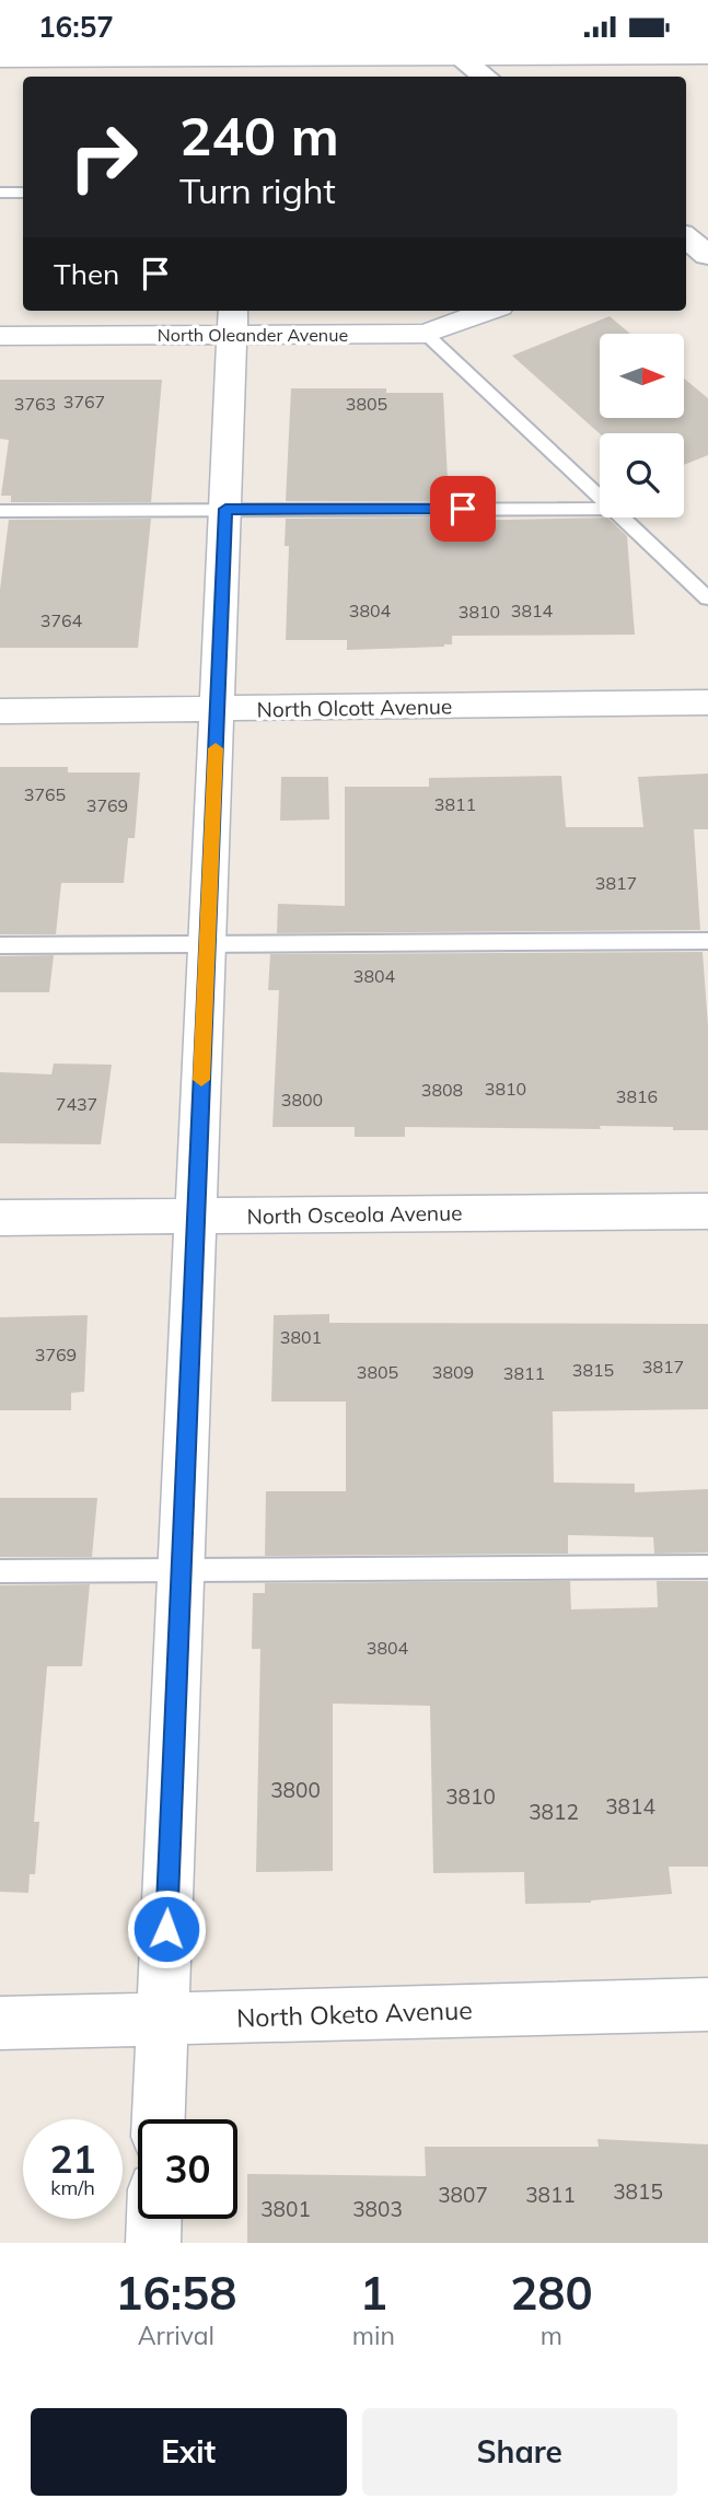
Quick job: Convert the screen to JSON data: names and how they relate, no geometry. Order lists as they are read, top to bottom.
{
  "streets": {
    "street": [
      "North Oleander Avenue",
      "North Olcott Avenue",
      "North Osceola Avenue",
      "North Oketo Avenue"
    ]
  },
  "house_numbers": [
    "3767",
    "3763",
    "3805",
    "3804",
    "3814",
    "3810",
    "3764",
    "3765",
    "3811",
    "3769",
    "3817",
    "3804",
    "3810",
    "3808",
    "3816",
    "3800",
    "7437",
    "3801",
    "3769",
    "3817",
    "3815",
    "3805",
    "3809",
    "3811",
    "3804",
    "3800",
    "3810",
    "3814",
    "3812",
    "3815",
    "3807",
    "3811",
    "3801",
    "3803"
  ],
  "north": "right",
  "page": {
    "status": "16:57",
    "turn": ["240 m", "Turn right"],
    "then": "Then",
    "speed": "21 km/h",
    "limit": "30",
    "eta": [
      "16:58",
      "Arrival",
      "1",
      "min",
      "280",
      "m"
    ],
    "buttons": ["Exit", "Share"]
  }
}
